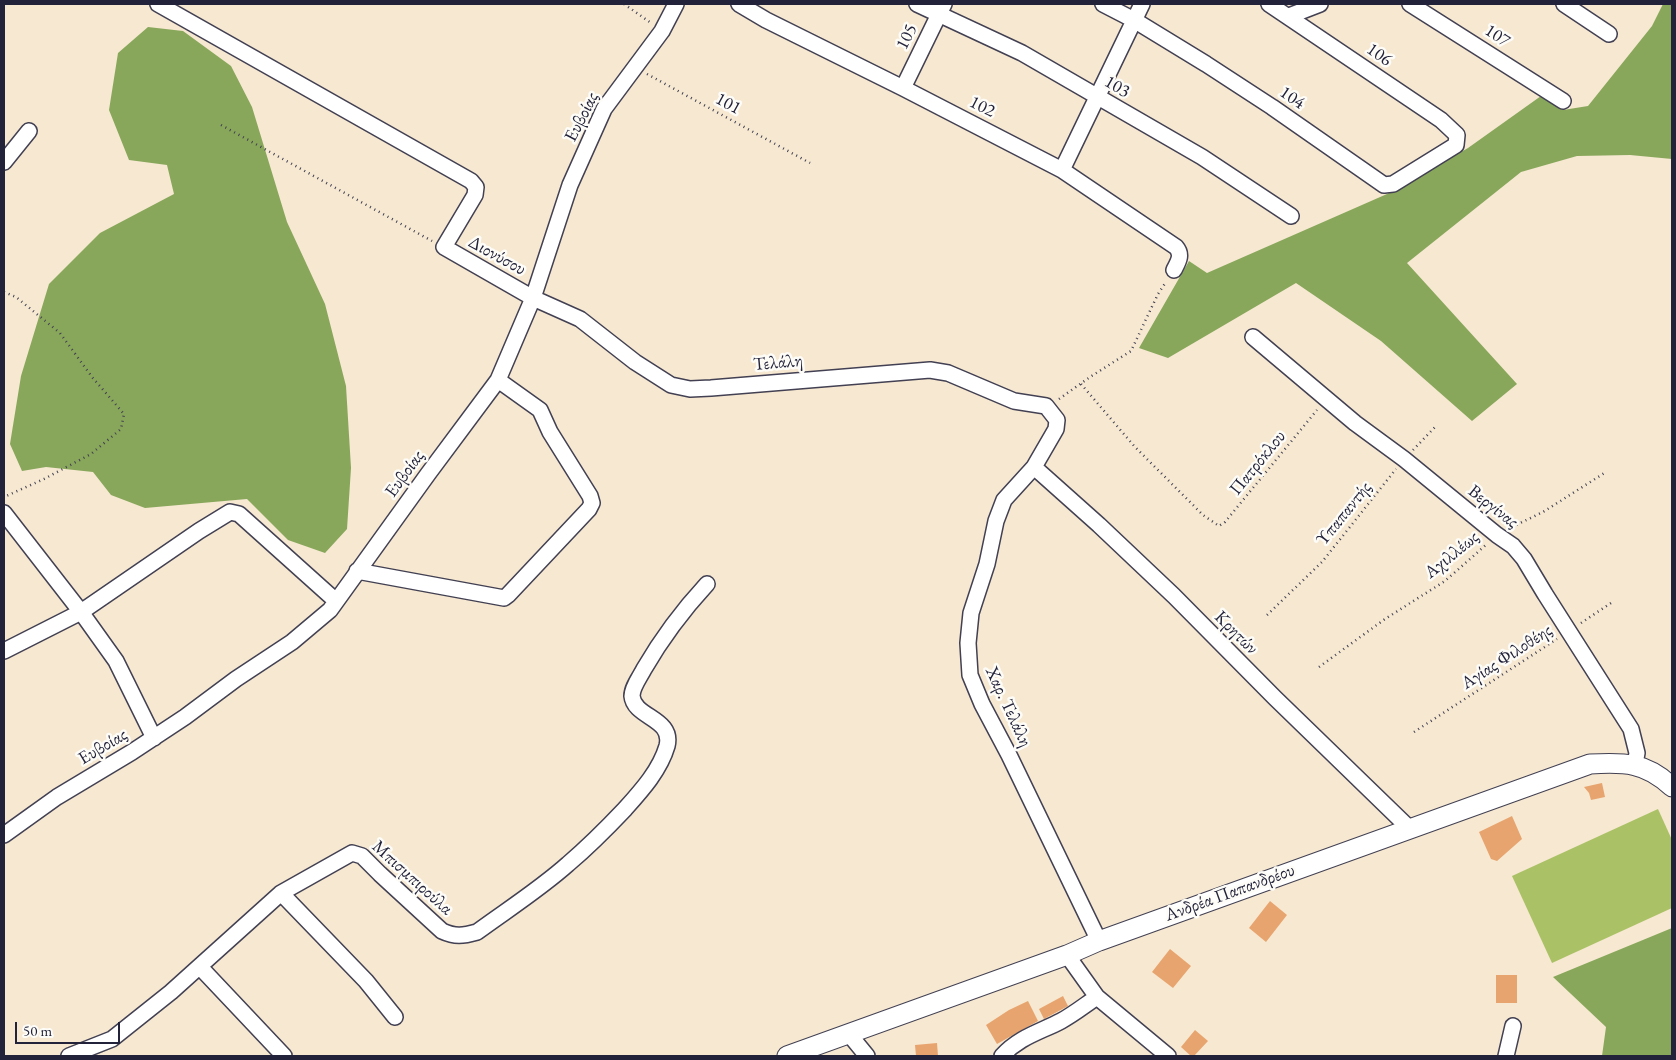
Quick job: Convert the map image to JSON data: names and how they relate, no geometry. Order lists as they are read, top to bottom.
{
  "streets": {
    "main road": ["Ανδρέα Παπανδρέου"],
    "street": [
      "107",
      "105",
      "106",
      "103",
      "104",
      "102",
      "Ευβοίας",
      "Διονύσου",
      "Τελάλη",
      "Βεργίνας",
      "Κρητών",
      "Χαρ. Τελάλη",
      "Μπισμπιρούλα"
    ],
    "path": [
      "101",
      "Πατρόκλου",
      "Υπαπαντής",
      "Αχιλλέως",
      "Αγίας Φιλοθέης"
    ]
  },
  "crossings": [
    ["105", "103"],
    ["105", "102"],
    ["106", "104"],
    ["101", "Ευβοίας"],
    ["Ευβοίας", "Διονύσου"],
    ["Ευβοίας", "Τελάλη"],
    ["Διονύσου", "Τελάλη"],
    ["Τελάλη", "Χαρ. Τελάλη"],
    ["Πατρόκλου", "Βεργίνας"],
    ["Βεργίνας", "Υπαπαντής"],
    ["Βεργίνας", "Αχιλλέως"],
    ["Βεργίνας", "Αγίας Φιλοθέης"],
    ["Βεργίνας", "Ανδρέα Παπανδρέου"],
    ["Κρητών", "Χαρ. Τελάλη"],
    ["Κρητών", "Ανδρέα Παπανδρέου"],
    ["Χαρ. Τελάλη", "Ανδρέα Παπανδρέου"]
  ],
  "scale_bar": "50 m"
}
